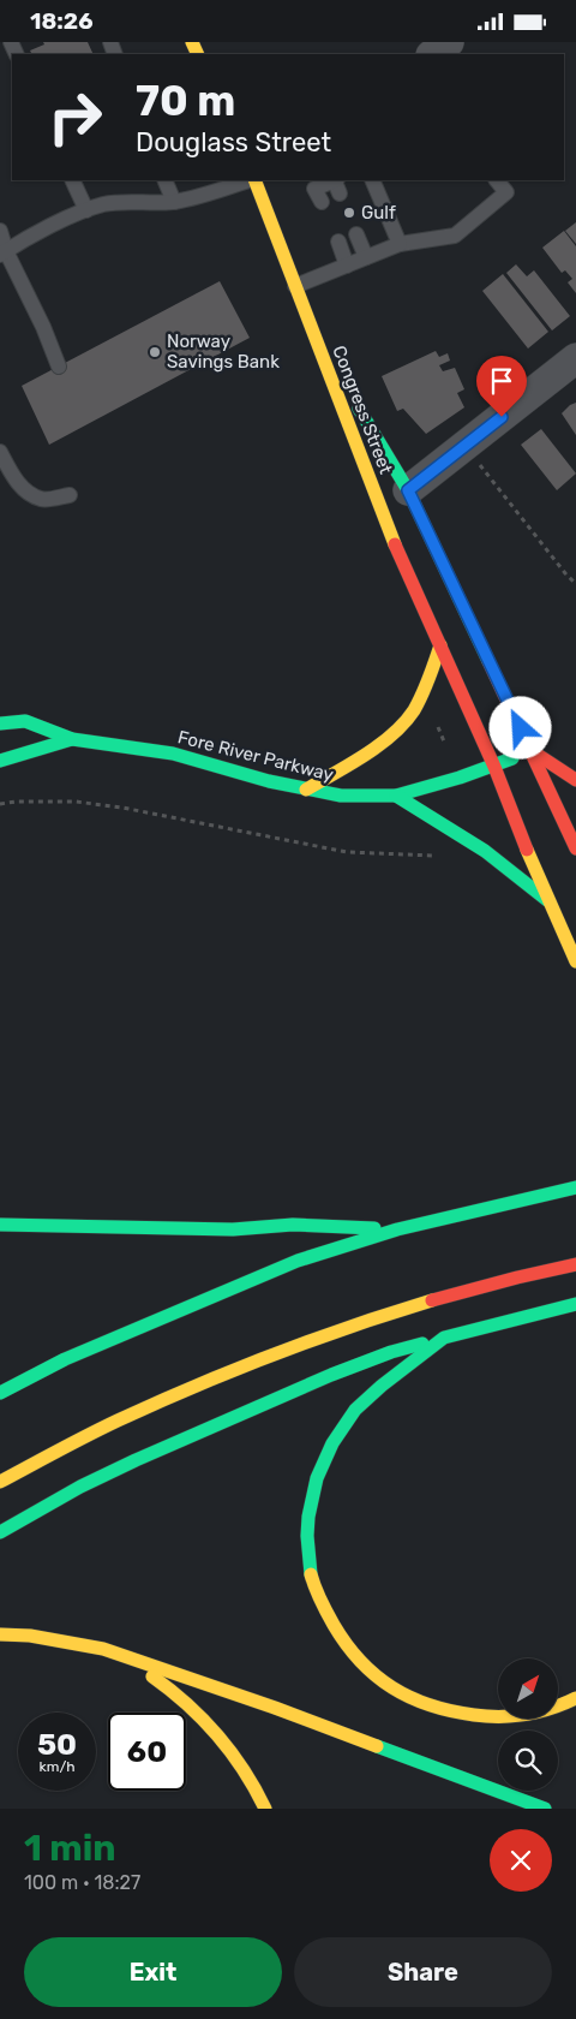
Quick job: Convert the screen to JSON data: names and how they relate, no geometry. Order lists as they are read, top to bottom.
{
  "streets": {
    "main road": ["Congress Street", "Fore River Parkway"]
  },
  "crossings": [
    ["Congress Street", "Fore River Parkway"]
  ],
  "places": ["Gulf", "Norway Savings Bank"],
  "north": "top right",
  "page": {
    "status": "18:26",
    "turn": ["70 m", "Douglass Street"],
    "speed": "50 km/h",
    "limit": "60",
    "heading": ["1 min", "100 m · 18:27"],
    "buttons": ["Exit", "Share"]
  }
}
